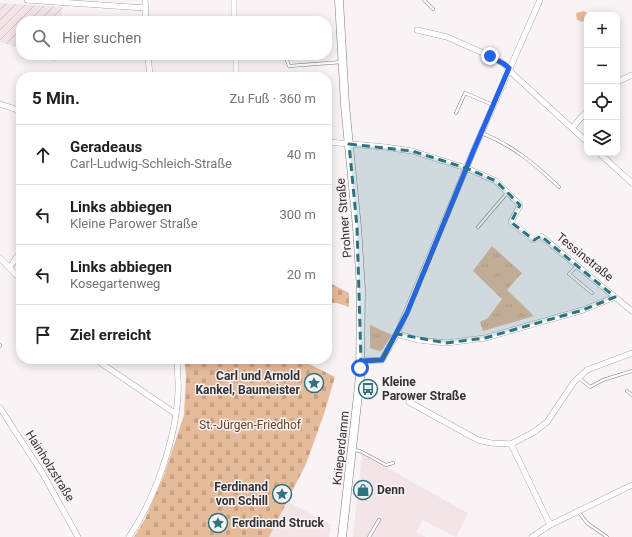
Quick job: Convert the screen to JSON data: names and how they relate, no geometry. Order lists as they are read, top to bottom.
{
  "streets": {
    "main road": ["Prohner Straße", "Knieperdamm"],
    "street": ["Tessinstraße", "Hainholzstraße"]
  },
  "crossings": [
    ["Prohner Straße", "Tessinstraße"],
    ["Prohner Straße", "Knieperdamm"]
  ],
  "parks": ["St.-Jürgen-Friedhof"],
  "places": {
    "place": ["Carl und Arnold Kankel, Baumeister", "Ferdinand von Schill", "Ferdinand Struck"],
    "bus stop": ["Kleine Parower Straße"],
    "shop": ["Denn"]
  },
  "page": {
    "map_buttons": ["+", "−"],
    "search": "Hier suchen",
    "heading": ["5 Min.", "Zu Fuß · 360 m"],
    "list": [
      ["Geradeaus", "Carl-Ludwig-Schleich-Straße", "40 m"],
      ["Links abbiegen", "Kleine Parower Straße", "300 m"],
      ["Links abbiegen", "Kosegartenweg", "20 m"],
      "Ziel erreicht"
    ]
  }
}
